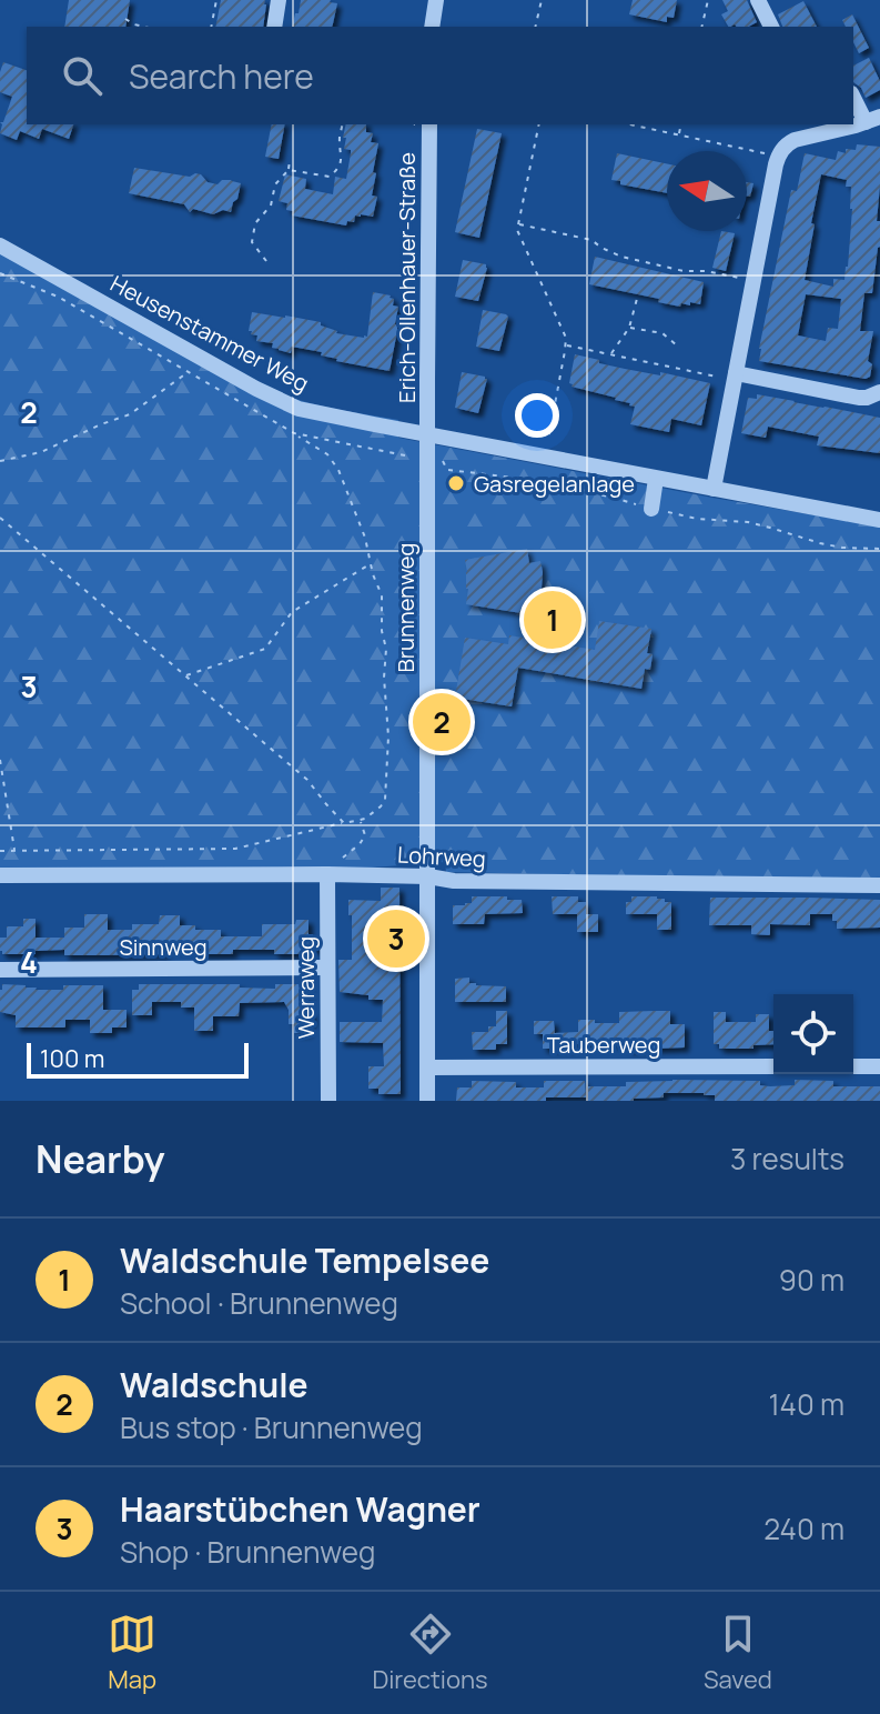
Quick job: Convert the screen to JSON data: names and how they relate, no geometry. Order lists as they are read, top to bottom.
{
  "streets": {
    "street": [
      "Erich-Ollenhauer-Straße",
      "Heusenstammer Weg",
      "Brunnenweg",
      "Lohrweg",
      "Sinnweg",
      "Werraweg",
      "Tauberweg"
    ]
  },
  "crossings": [
    ["Erich-Ollenhauer-Straße", "Heusenstammer Weg"],
    ["Erich-Ollenhauer-Straße", "Brunnenweg"],
    ["Heusenstammer Weg", "Brunnenweg"],
    ["Brunnenweg", "Lohrweg"],
    ["Brunnenweg", "Tauberweg"],
    ["Lohrweg", "Werraweg"],
    ["Sinnweg", "Werraweg"]
  ],
  "places": ["Gasregelanlage"],
  "scale_bar": "100 m",
  "north": "left",
  "page": {
    "search": "Search here",
    "pins": ["1", "2", "3"],
    "scale": "100 m",
    "heading": ["Nearby", "3 results"],
    "list": [
      {
        "mark": "1",
        "name": "Waldschule Tempelsee",
        "note": "School · Brunnenweg",
        "value": "90 m"
      },
      {
        "mark": "2",
        "name": "Waldschule",
        "note": "Bus stop · Brunnenweg",
        "value": "140 m"
      },
      {
        "mark": "3",
        "name": "Haarstübchen Wagner",
        "note": "Shop · Brunnenweg",
        "value": "240 m"
      }
    ],
    "nav": ["Map", "Directions", "Saved"]
  },
  "grid": {
    "rows": ["2", "3", "4"]
  }
}
